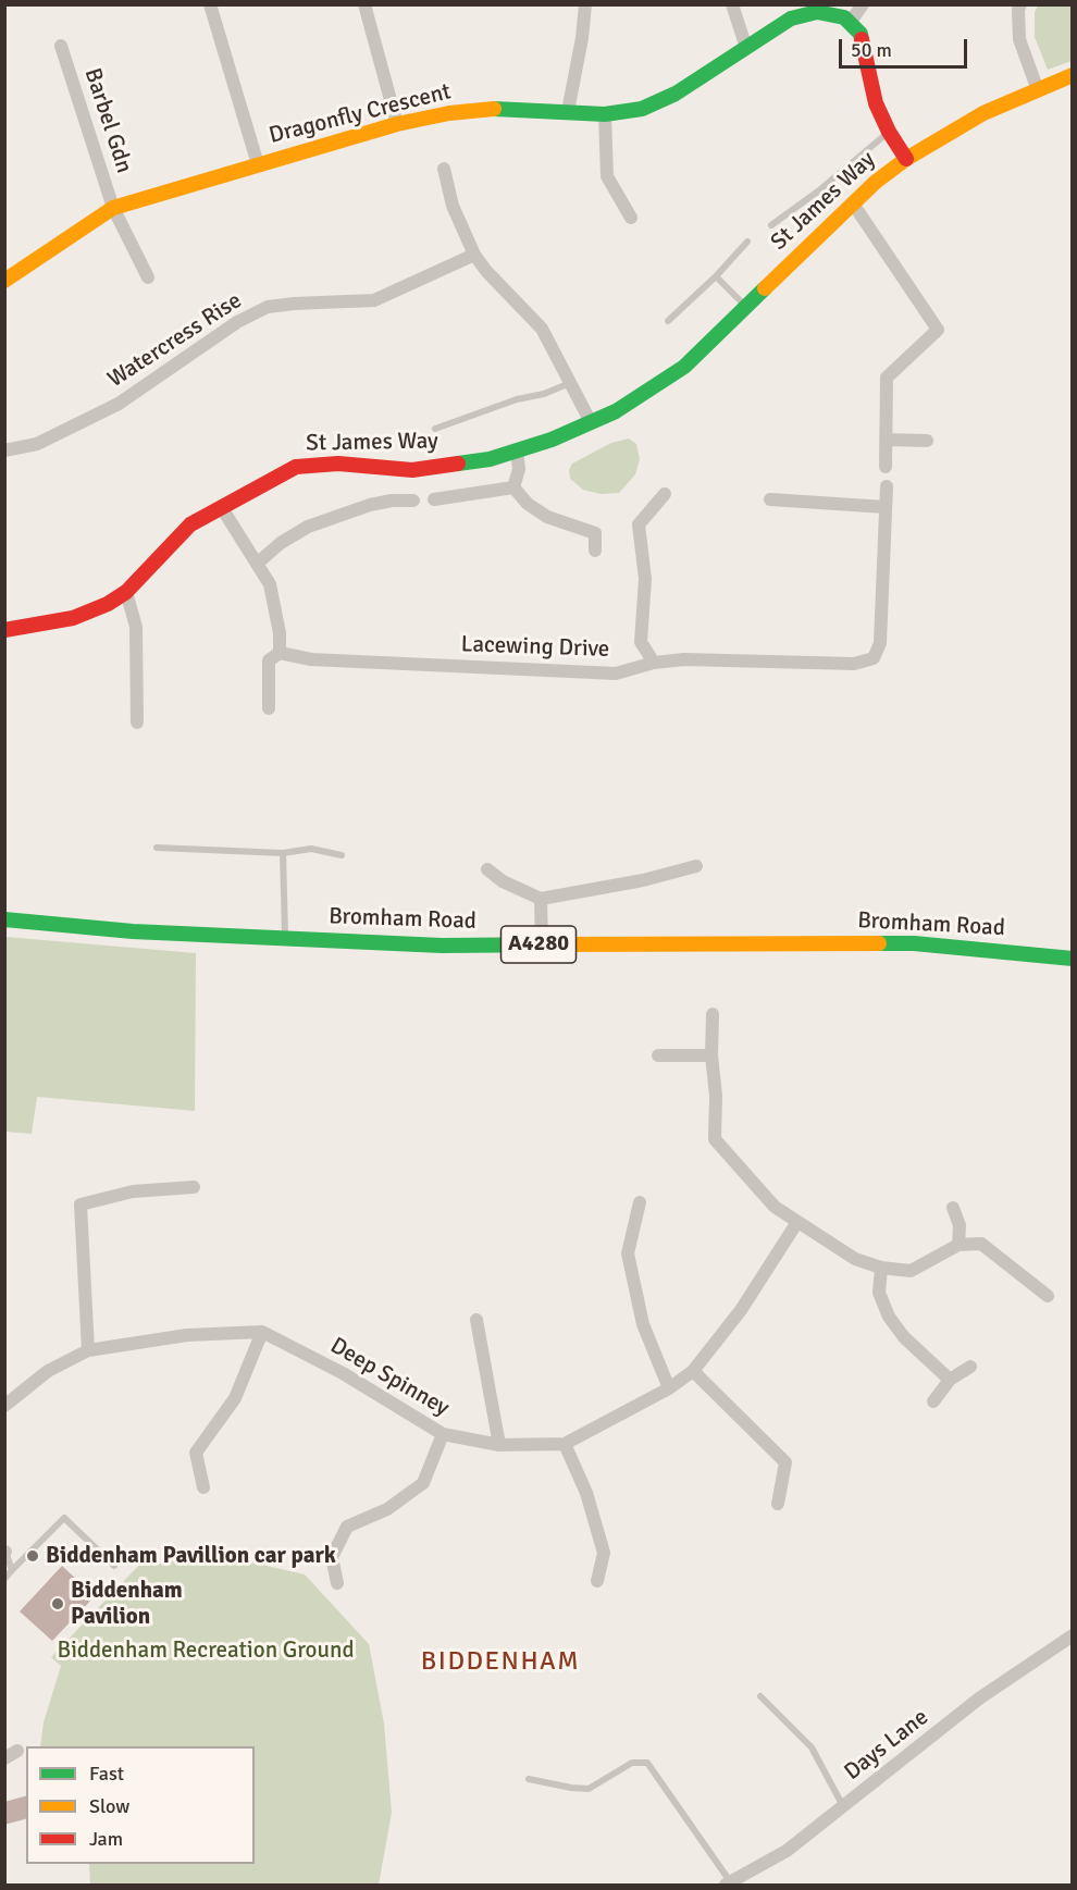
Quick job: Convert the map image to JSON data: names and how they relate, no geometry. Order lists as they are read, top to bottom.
{
  "streets": {
    "street": [
      "Dragonfly Crescent",
      "Barbel Gdn",
      "St James Way",
      "Watercress Rise",
      "Lacewing Drive",
      "Bromham Road",
      "A4280",
      "Deep Spinney",
      "Days Lane"
    ]
  },
  "crossings": [
    ["Dragonfly Crescent", "Barbel Gdn"]
  ],
  "districts": ["BIDDENHAM"],
  "parks": ["Biddenham Recreation Ground"],
  "places": ["Biddenham Pavillion car park", "Biddenham Pavilion"],
  "legend": ["Fast", "Slow", "Jam"],
  "scale_bar": "50 m"
}
